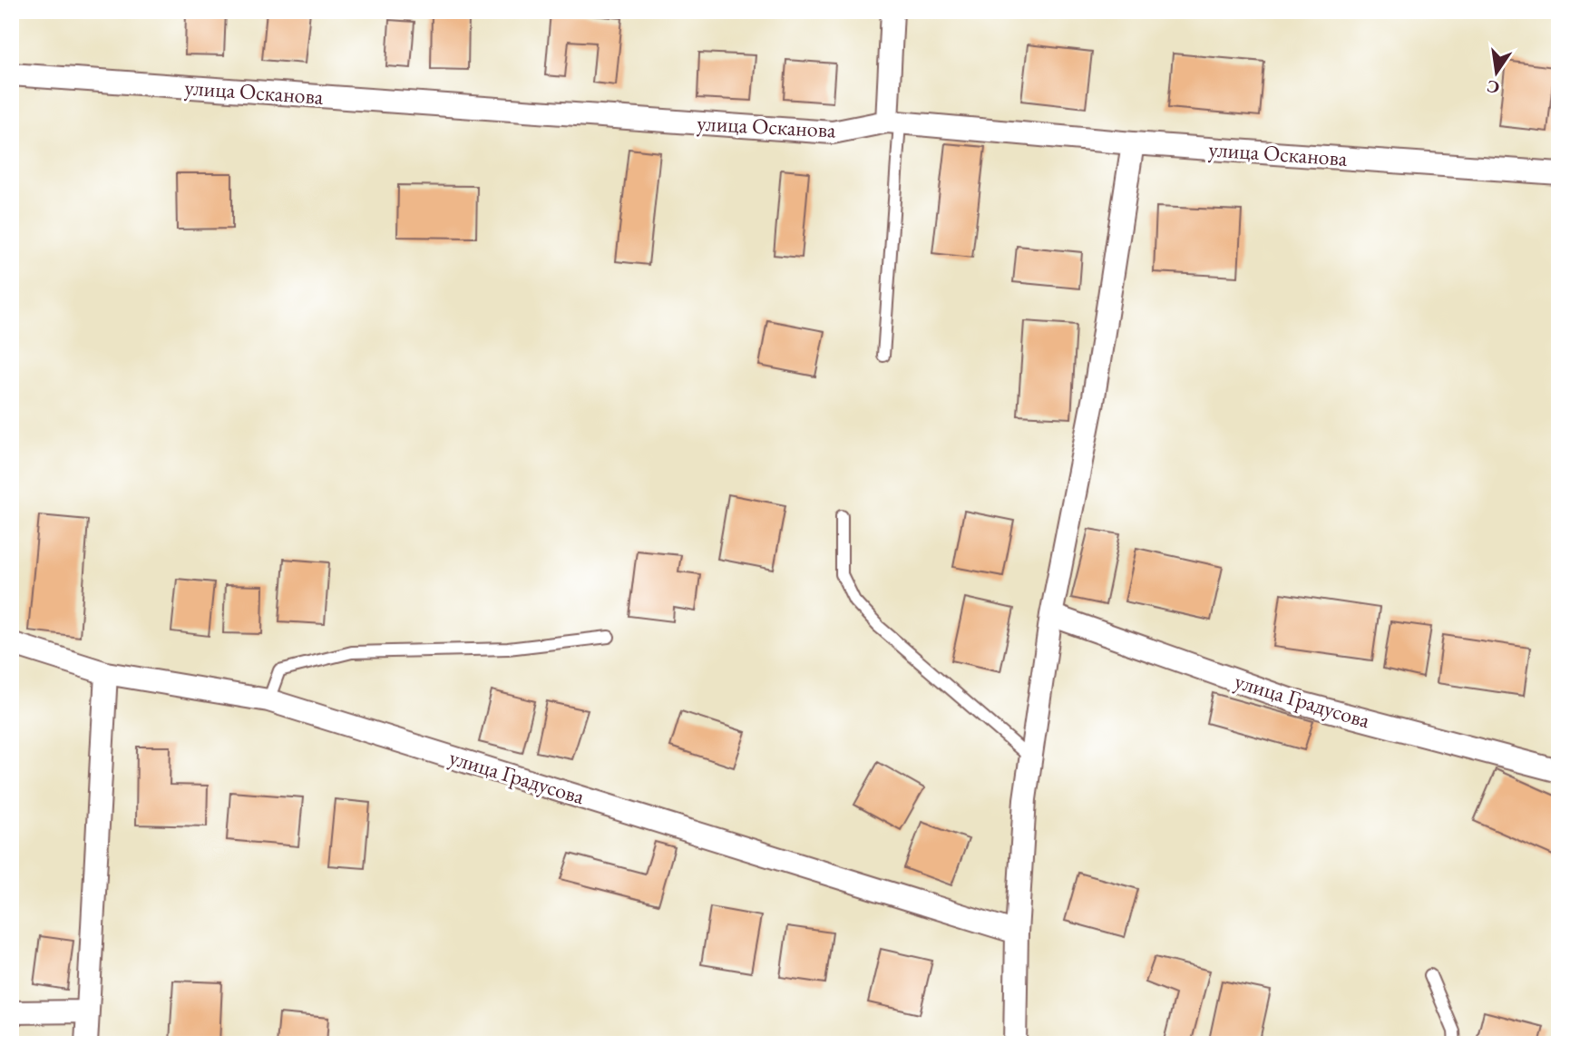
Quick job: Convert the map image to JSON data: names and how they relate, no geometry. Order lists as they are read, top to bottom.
{
  "streets": {
    "street": ["улица Осканова", "улица Градусова"]
  },
  "north": "bottom"
}
